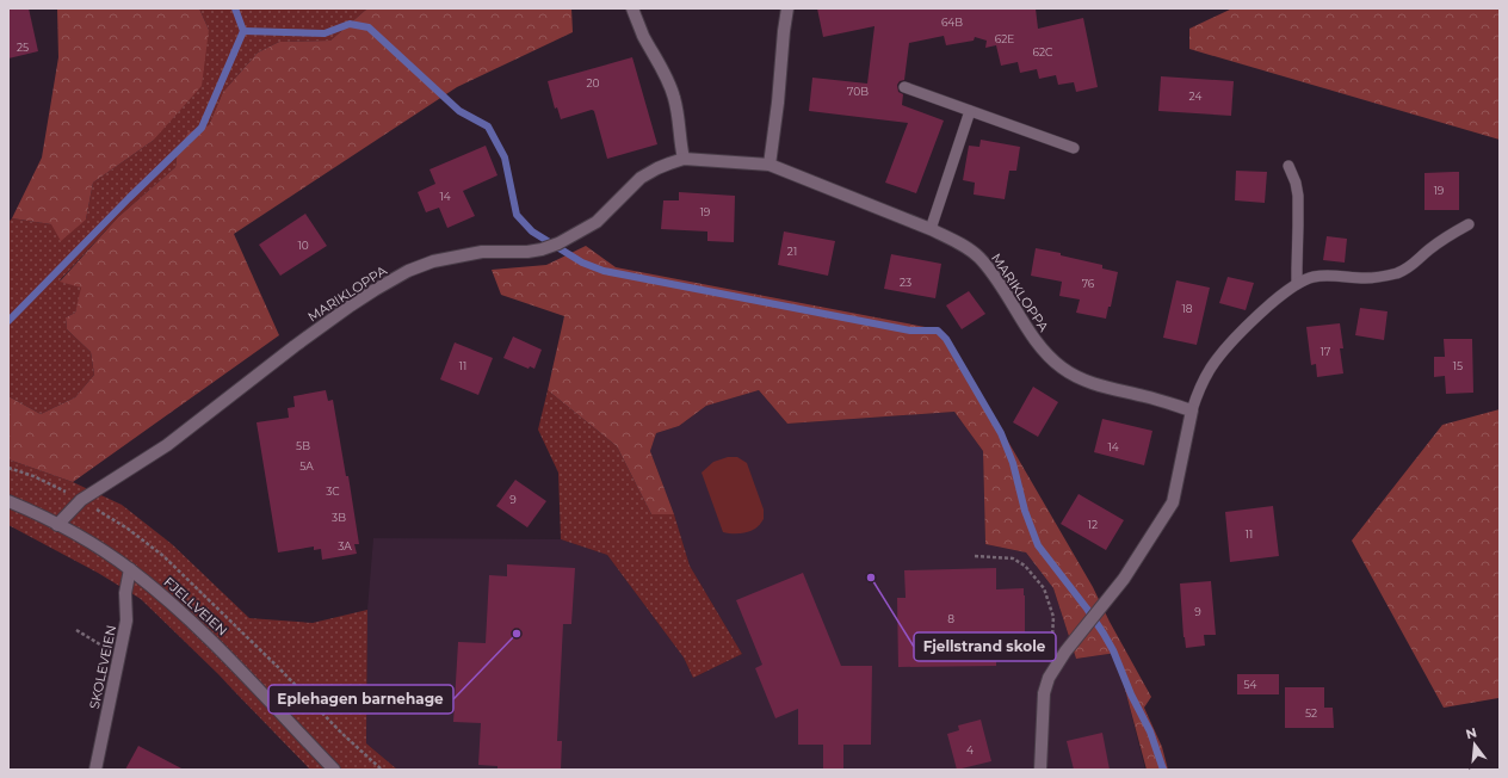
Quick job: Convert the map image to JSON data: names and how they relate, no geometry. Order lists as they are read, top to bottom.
{
  "streets": {
    "street": ["MARIKLOPPA", "FJELLVEIEN", "SKOLEVEIEN"]
  },
  "crossings": [
    ["MARIKLOPPA", "FJELLVEIEN"],
    ["FJELLVEIEN", "SKOLEVEIEN"]
  ],
  "places": ["Fjellstrand skole", "Eplehagen barnehage"],
  "house_numbers": [
    "64B",
    "62E",
    "25",
    "62C",
    "20",
    "70B",
    "24",
    "19",
    "14",
    "19",
    "10",
    "21",
    "23",
    "76",
    "18",
    "17",
    "11",
    "15",
    "5B",
    "14",
    "5A",
    "3C",
    "9",
    "3B",
    "12",
    "11",
    "3A",
    "9",
    "8",
    "54",
    "52",
    "4"
  ],
  "north": "top"
}
